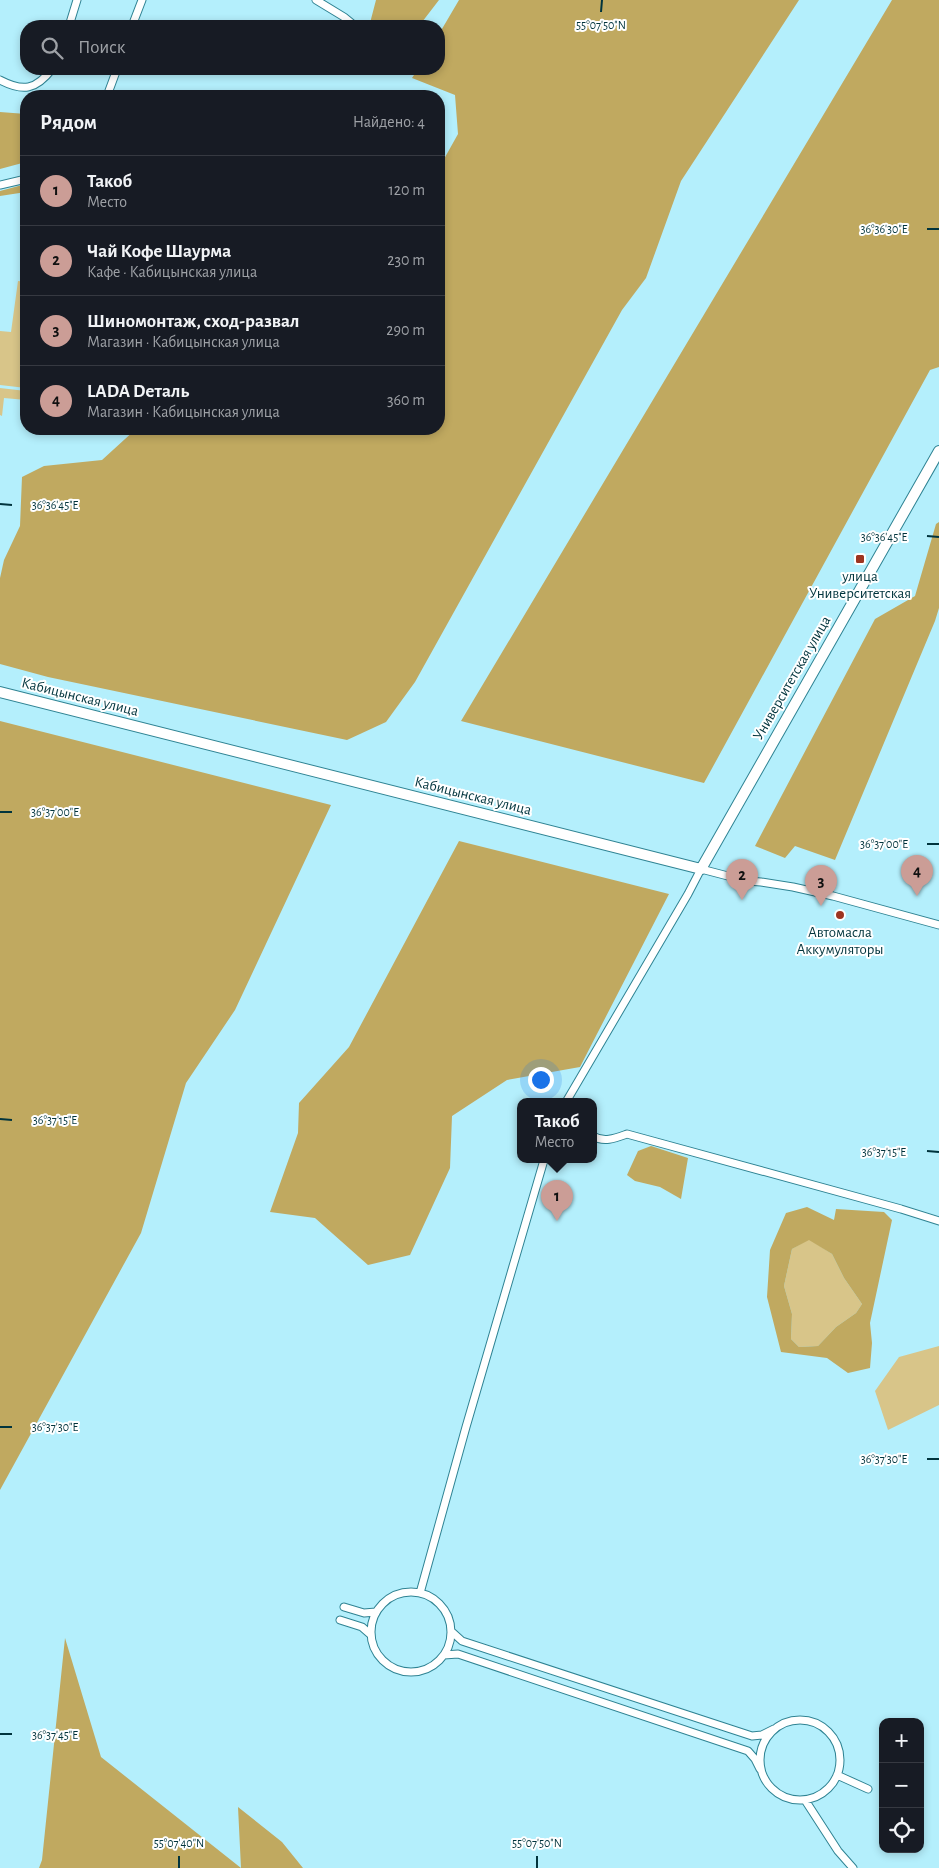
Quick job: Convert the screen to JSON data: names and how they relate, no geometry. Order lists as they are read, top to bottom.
{
  "streets": {
    "street": ["Университетская улица", "Кабицынская улица"]
  },
  "crossings": [
    ["Университетская улица", "Кабицынская улица"]
  ],
  "places": {
    "transit": ["улица Университетская"],
    "other": ["Автомасла Аккумуляторы"]
  },
  "page": {
    "search": "Поиск",
    "heading": ["Рядом", "Найдено: 4"],
    "list": [
      {
        "mark": "1",
        "name": "Такоб",
        "note": "Место",
        "value": "120 m"
      },
      {
        "mark": "2",
        "name": "Чай Кофе Шаурма",
        "note": "Кафе · Кабицынская улица",
        "value": "230 m"
      },
      {
        "mark": "3",
        "name": "Шиномонтаж, сход-развал",
        "note": "Магазин · Кабицынская улица",
        "value": "290 m"
      },
      {
        "mark": "4",
        "name": "LADA Dеталь",
        "note": "Магазин · Кабицынская улица",
        "value": "360 m"
      }
    ],
    "pins": [
      "4",
      "2",
      "3",
      "1"
    ],
    "popup": ["Такоб", "Место"],
    "map_buttons": ["+", "−"]
  },
  "coordinates": [
    "55°07'50\"N",
    "36°36'30\"E",
    "36°36'45\"E",
    "36°37'00\"E",
    "36°37'15\"E",
    "36°37'30\"E",
    "36°37'45\"E",
    "55°07'40\"N"
  ]
}
